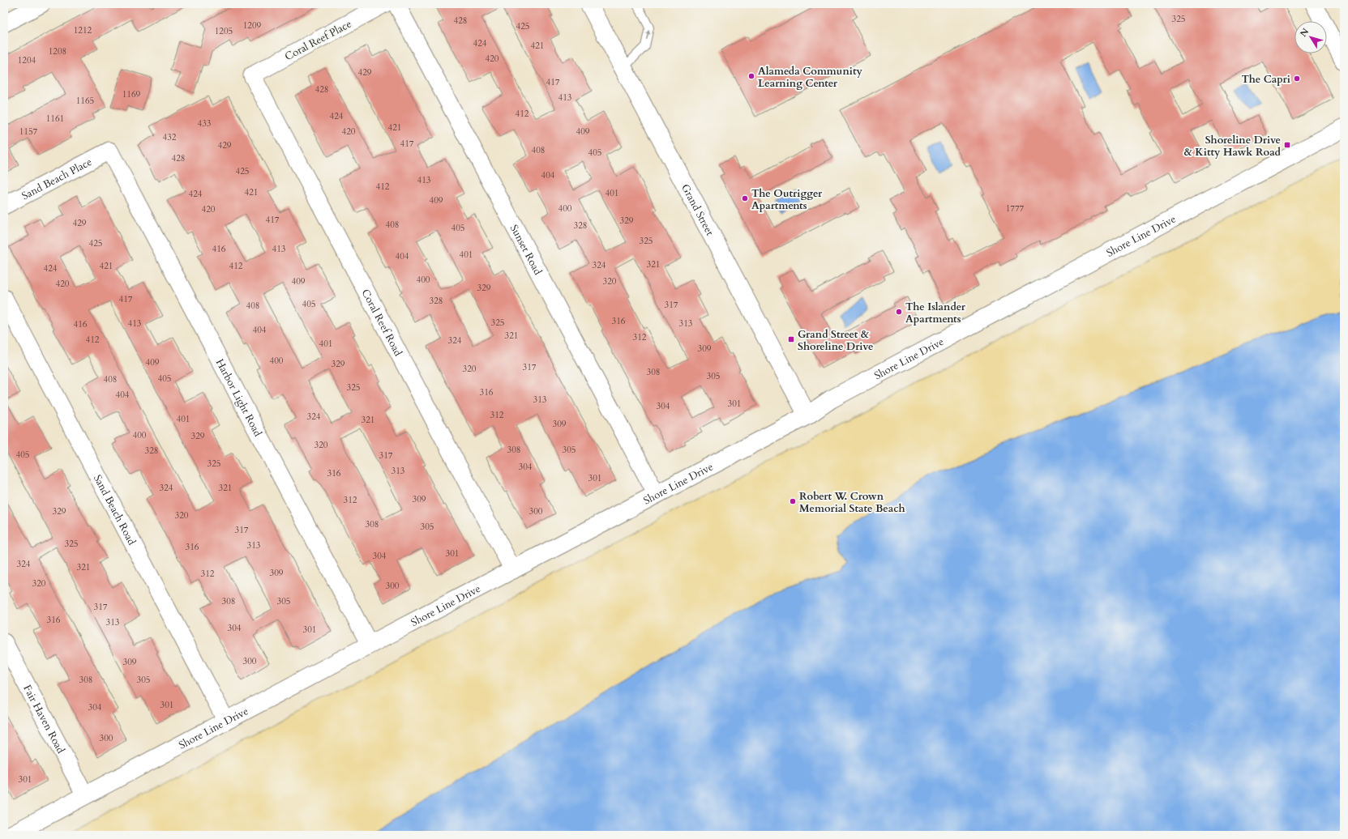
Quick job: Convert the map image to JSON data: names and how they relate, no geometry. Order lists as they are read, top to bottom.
{
  "streets": {
    "street": [
      "Coral Reef Place",
      "Sand Beach Place",
      "Grand Street",
      "Shore Line Drive",
      "Sunset Road",
      "Coral Reef Road",
      "Harbor Light Road",
      "Sand Beach Road",
      "Fair Haven Road"
    ]
  },
  "crossings": [
    ["Coral Reef Place", "Coral Reef Road"],
    ["Sand Beach Place", "Harbor Light Road"],
    ["Grand Street", "Shore Line Drive"],
    ["Shore Line Drive", "Sunset Road"],
    ["Shore Line Drive", "Coral Reef Road"],
    ["Shore Line Drive", "Harbor Light Road"],
    ["Shore Line Drive", "Sand Beach Road"],
    ["Shore Line Drive", "Fair Haven Road"]
  ],
  "places": {
    "other": [
      "Alameda Community Learning Center",
      "The Capri",
      "The Outrigger Apartments",
      "The Islander Apartments",
      "Robert W. Crown Memorial State Beach"
    ],
    "transit": ["Shoreline Drive & Kitty Hawk Road", "Grand Street & Shoreline Drive"]
  },
  "house_numbers": [
    "325",
    "428",
    "1209",
    "425",
    "1212",
    "1205",
    "424",
    "421",
    "1208",
    "420",
    "1204",
    "429",
    "417",
    "428",
    "1169",
    "413",
    "1165",
    "412",
    "424",
    "1161",
    "433",
    "421",
    "1157",
    "420",
    "409",
    "432",
    "417",
    "429",
    "408",
    "405",
    "428",
    "425",
    "404",
    "413",
    "412",
    "421",
    "401",
    "424",
    "409",
    "400",
    "1777",
    "420",
    "417",
    "329",
    "429",
    "408",
    "328",
    "405",
    "325",
    "425",
    "416",
    "413",
    "401",
    "404",
    "321",
    "324",
    "421",
    "412",
    "424",
    "400",
    "409",
    "320",
    "420",
    "329",
    "417",
    "328",
    "405",
    "317",
    "408",
    "316",
    "325",
    "413",
    "313",
    "416",
    "404",
    "321",
    "312",
    "412",
    "324",
    "401",
    "309",
    "400",
    "409",
    "329",
    "317",
    "320",
    "308",
    "305",
    "405",
    "408",
    "325",
    "316",
    "404",
    "313",
    "301",
    "304",
    "312",
    "324",
    "401",
    "321",
    "309",
    "400",
    "329",
    "320",
    "308",
    "305",
    "328",
    "405",
    "317",
    "325",
    "304",
    "313",
    "316",
    "301",
    "324",
    "321",
    "309",
    "312",
    "329",
    "300",
    "320",
    "308",
    "305",
    "317",
    "325",
    "313",
    "316",
    "301",
    "304",
    "324",
    "321",
    "309",
    "312",
    "320",
    "300",
    "308",
    "305",
    "317",
    "316",
    "313",
    "304",
    "301",
    "300",
    "309",
    "308",
    "305",
    "301",
    "304",
    "300",
    "301"
  ],
  "north": "top left"
}
